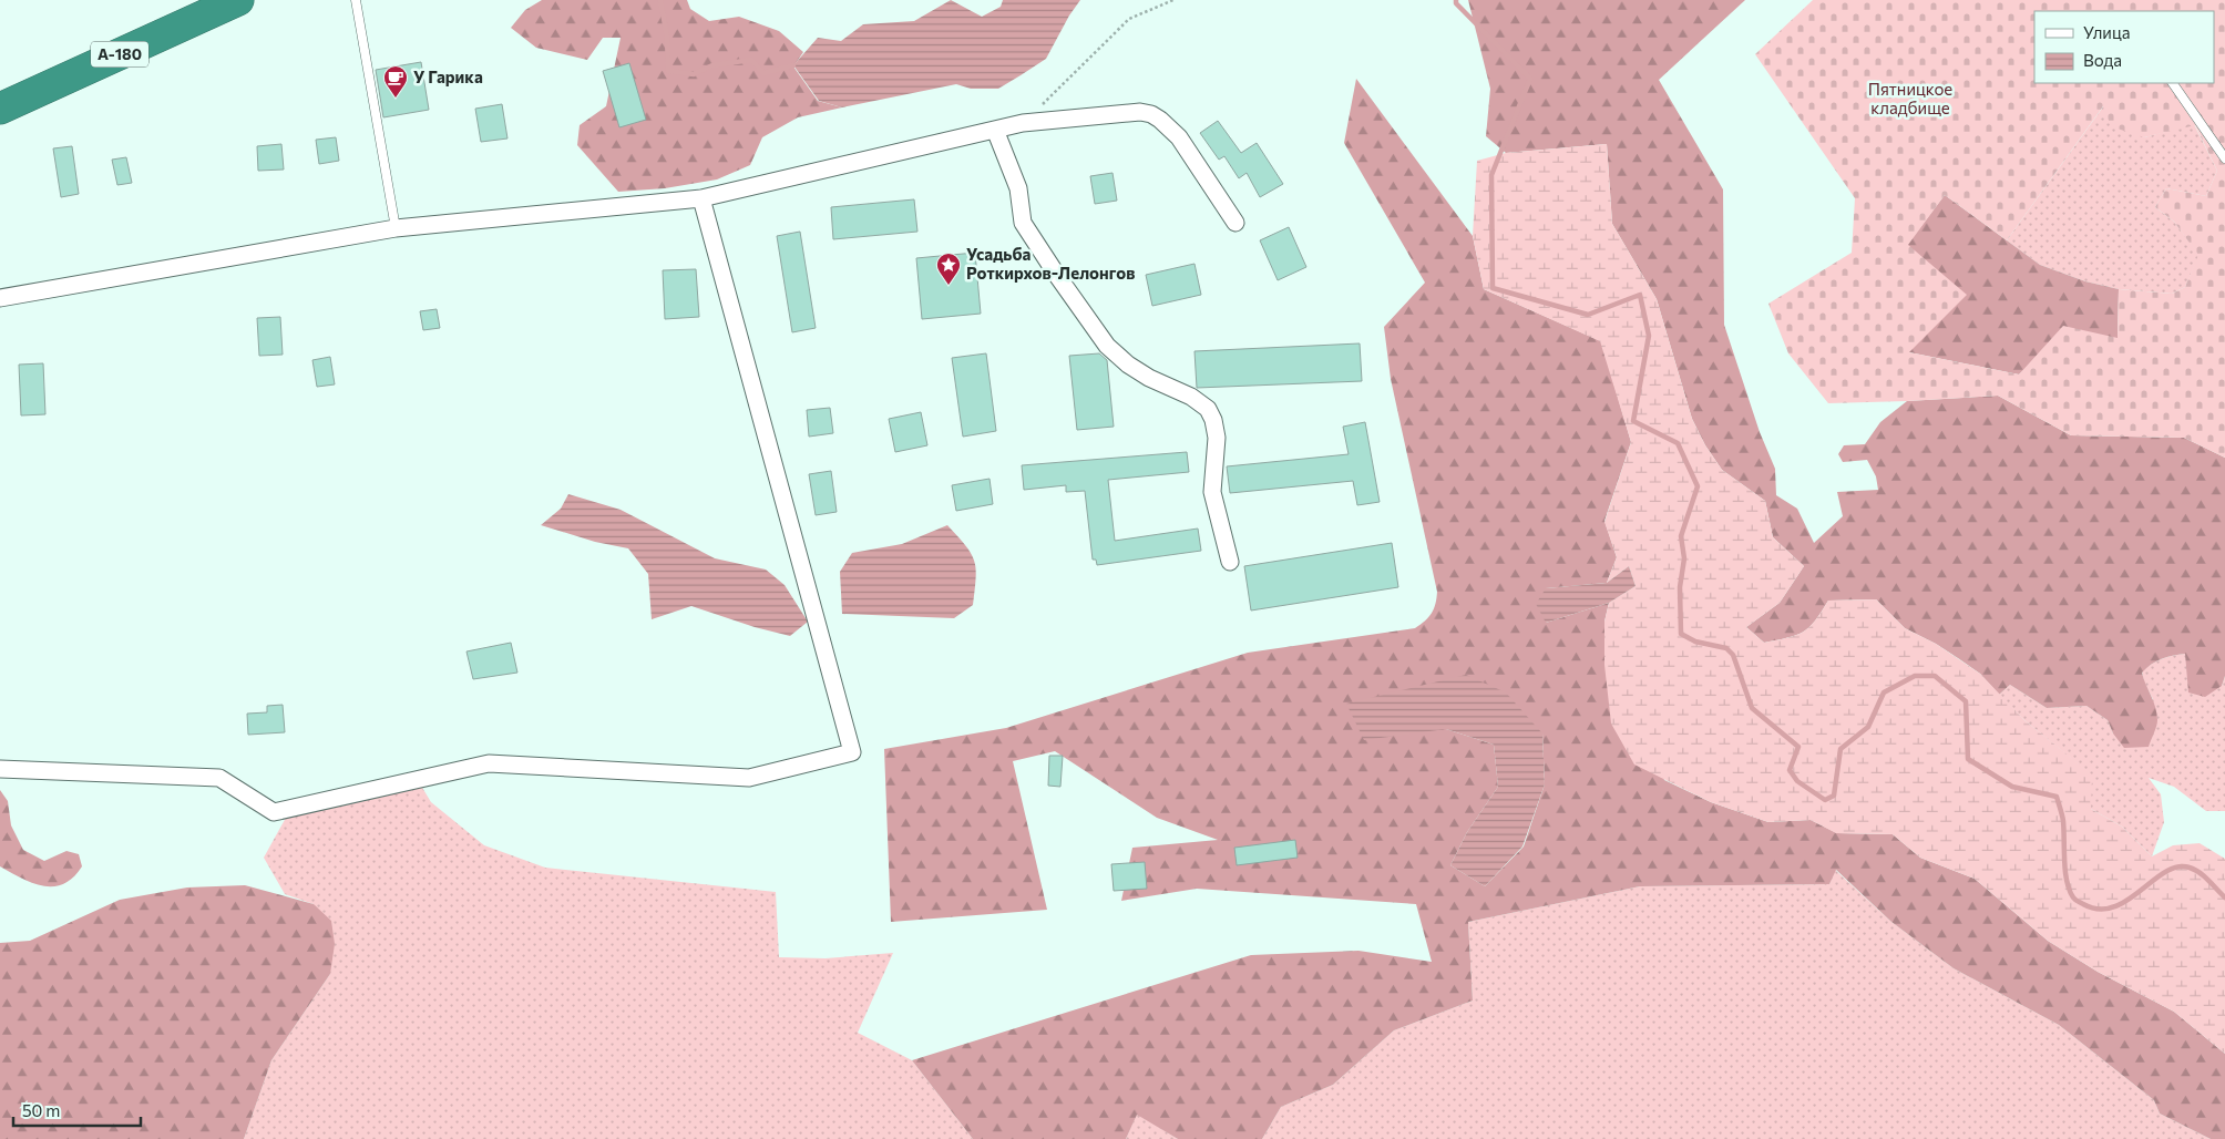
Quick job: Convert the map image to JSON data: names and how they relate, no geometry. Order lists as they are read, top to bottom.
{
  "streets": {
    "highway": ["А-180"]
  },
  "parks": ["Пятницкое кладбище"],
  "places": {
    "cafe": ["У Гарика"],
    "place": ["Усадьба Роткирхов-Лелонгов"]
  },
  "legend": ["Улица", "Вода"],
  "scale_bar": "50 m"
}
